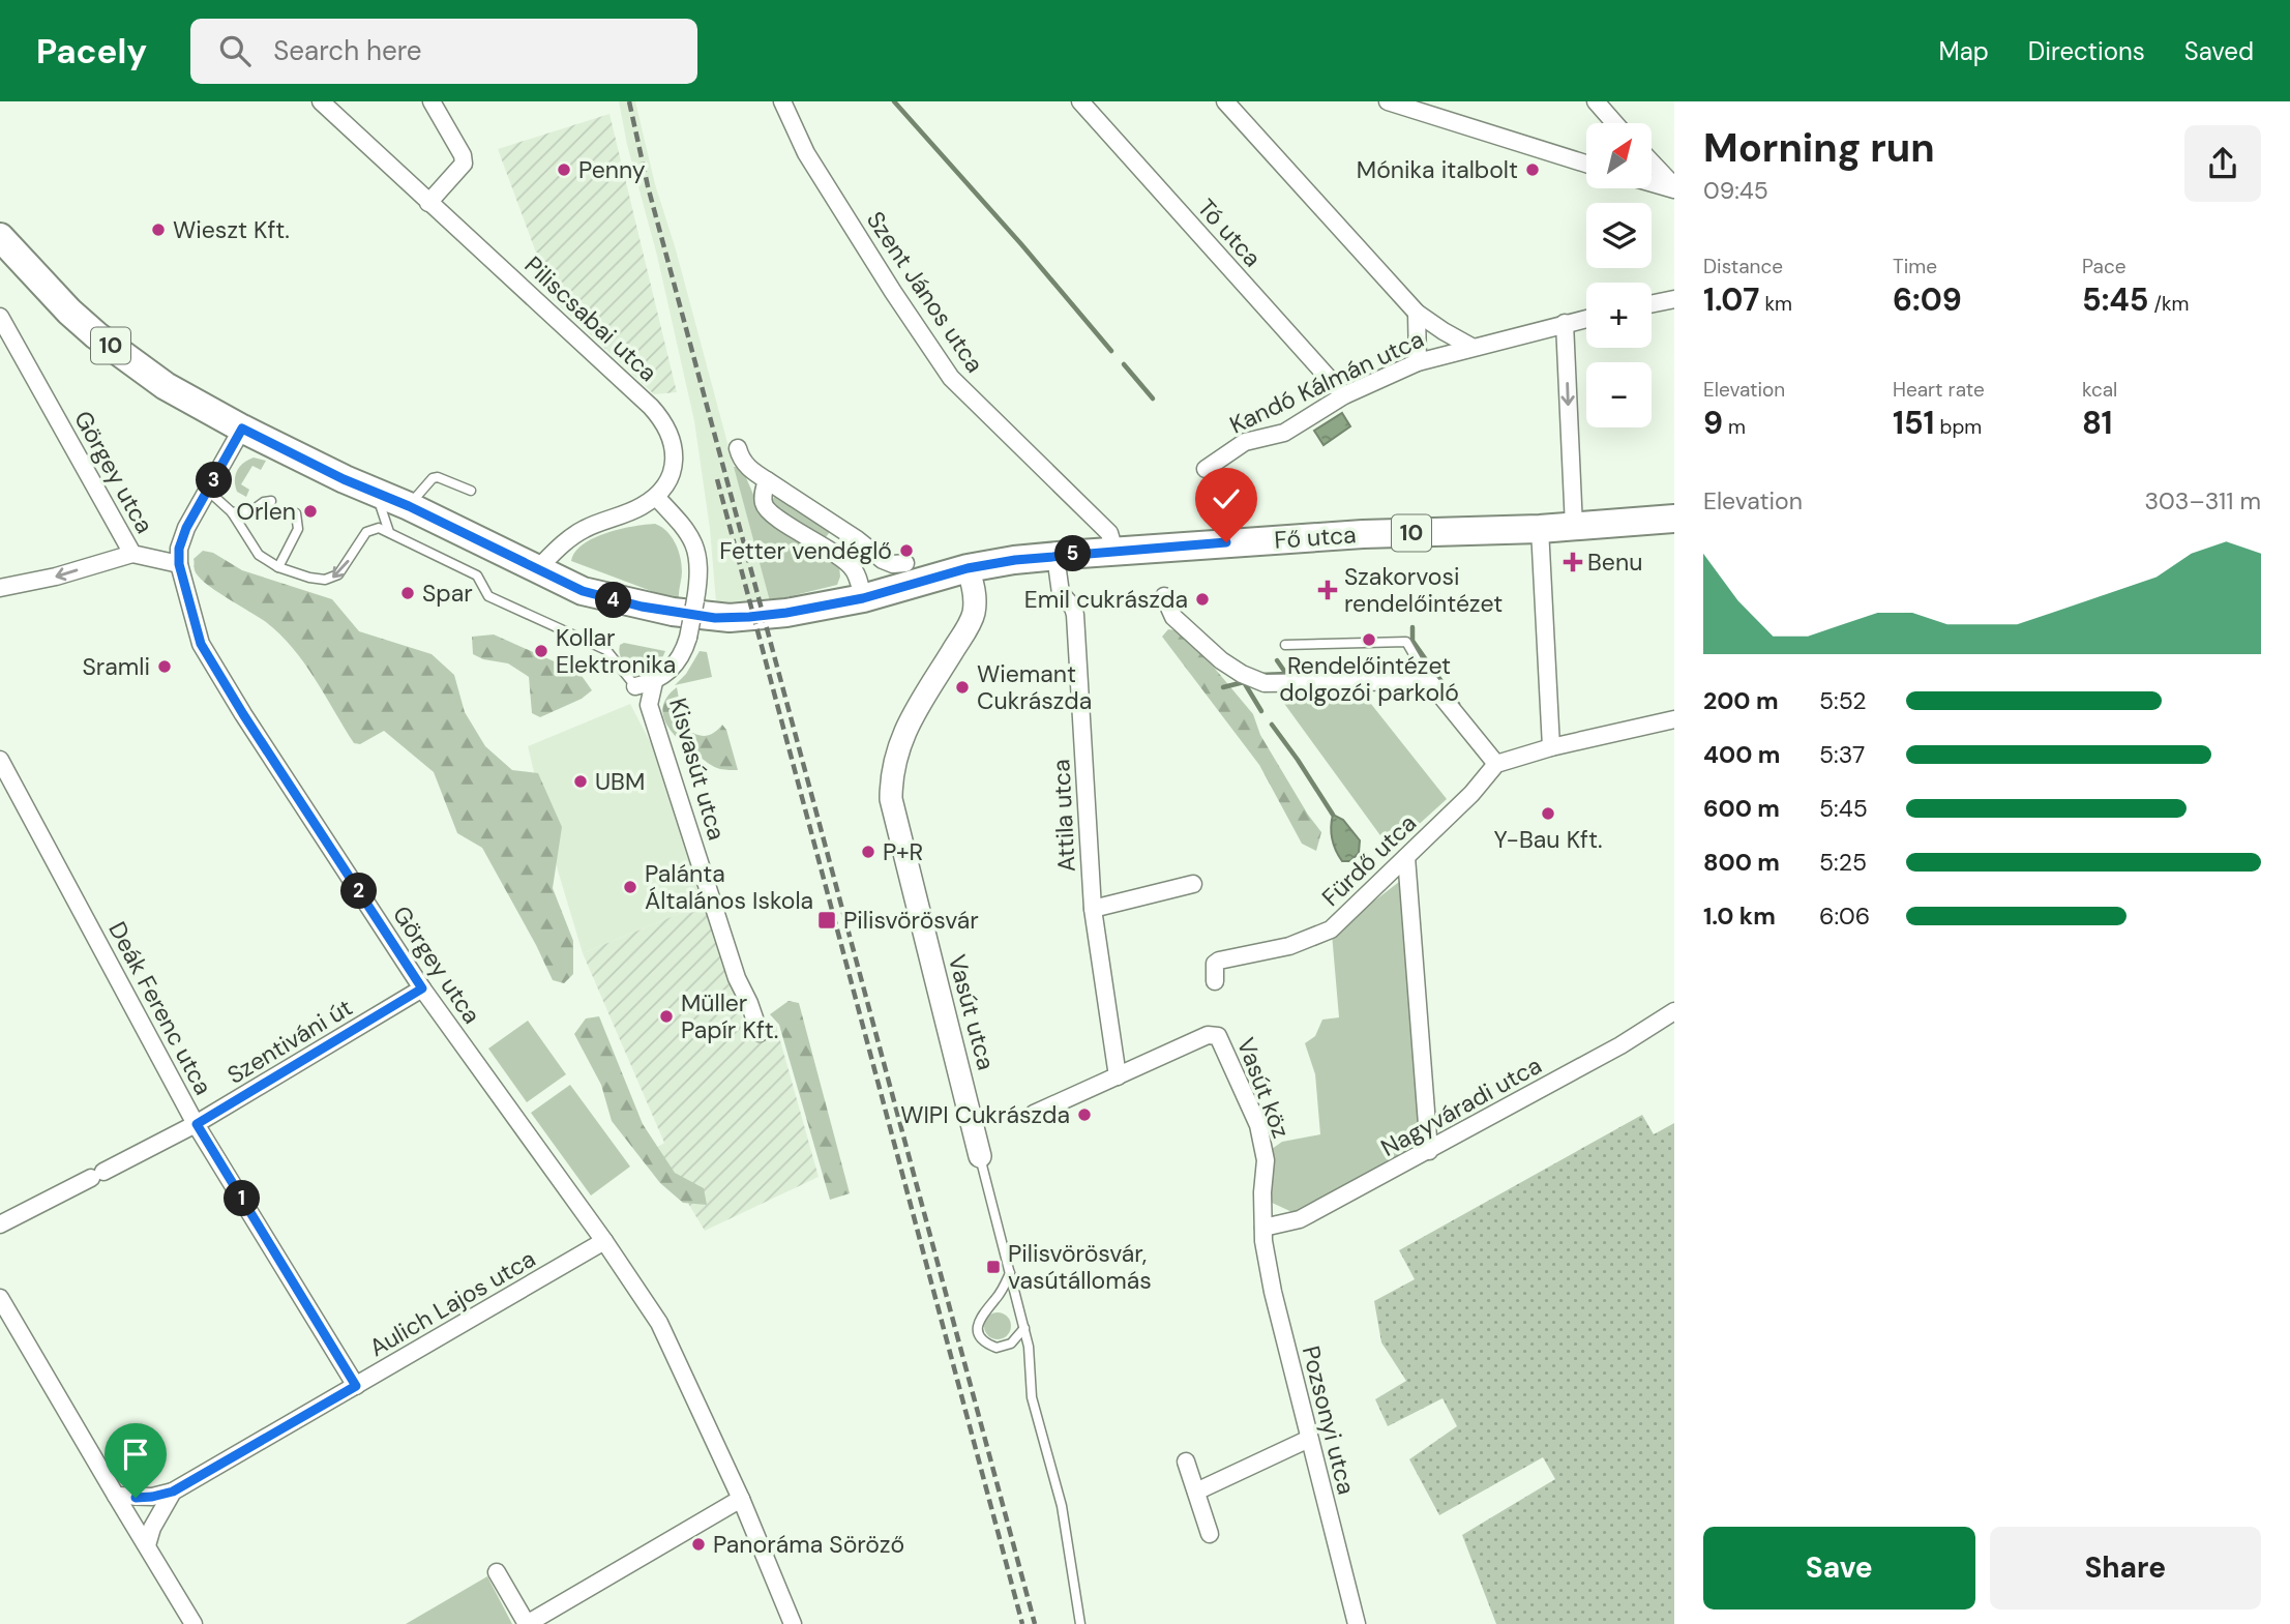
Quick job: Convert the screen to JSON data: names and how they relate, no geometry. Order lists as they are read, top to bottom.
{
  "streets": {
    "main road": ["10", "Fő utca"],
    "street": [
      "Tó utca",
      "Szent János utca",
      "Piliscsabai utca",
      "Kandó Kálmán utca",
      "Görgey utca",
      "Kisvasút utca",
      "Attila utca",
      "Fürdő utca",
      "Deák Ferenc utca",
      "Vasút utca",
      "Szentiváni út",
      "Vasút köz",
      "Nagyváradi utca",
      "Aulich Lajos utca",
      "Pozsonyi utca"
    ]
  },
  "crossings": [
    ["Tó utca", "Kandó Kálmán utca"],
    ["Szent János utca", "Fő utca"],
    ["10", "Fő utca"],
    ["Görgey utca", "Szentiváni út"],
    ["Görgey utca", "Aulich Lajos utca"],
    ["Fő utca", "Attila utca"],
    ["Fő utca", "Vasút utca"],
    ["Attila utca", "Vasút köz"],
    ["Deák Ferenc utca", "Szentiváni út"],
    ["Deák Ferenc utca", "Aulich Lajos utca"],
    ["Vasút köz", "Nagyváradi utca"],
    ["Vasút köz", "Pozsonyi utca"],
    ["Nagyváradi utca", "Pozsonyi utca"]
  ],
  "places": {
    "other": [
      "Penny",
      "Mónika italbolt",
      "Wieszt Kft.",
      "Orlen",
      "Fetter vendéglő",
      "Spar",
      "Emil cukrászda",
      "Rendelőintézet dolgozói parkoló",
      "Kollar Elektronika",
      "Sramli",
      "Wiemant Cukrászda",
      "UBM",
      "Y-Bau Kft.",
      "P+R",
      "Palánta Általános Iskola",
      "Müller Papír Kft.",
      "WIPI Cukrászda",
      "Panoráma Söröző"
    ],
    "health": ["Benu", "Szakorvosi rendelőintézet"],
    "transit": ["Pilisvörösvár", "Pilisvörösvár, vasútállomás"]
  },
  "north": "top right",
  "page": {
    "header": "Pacely",
    "search": "Search here",
    "nav": ["Map", "Directions", "Saved"],
    "heading": ["Morning run", "09:45"],
    "map_buttons": ["+", "−"],
    "stats": [
      ["Distance", "1.07 km"],
      ["Time", "6:09"],
      ["Pace", "5:45 /km"],
      ["Elevation", "9 m"],
      ["Heart rate", "151 bpm"],
      ["kcal", "81"]
    ],
    "pins": [
      "3",
      "5",
      "4",
      "2",
      "1"
    ],
    "chart": ["Elevation", "303–311 m"],
    "list": [
      {
        "name": "200 m",
        "note": "5:52"
      },
      {
        "name": "400 m",
        "note": "5:37"
      },
      {
        "name": "600 m",
        "note": "5:45"
      },
      {
        "name": "800 m",
        "note": "5:25"
      },
      {
        "name": "1.0 km",
        "note": "6:06"
      }
    ],
    "buttons": ["Save", "Share"]
  }
}
